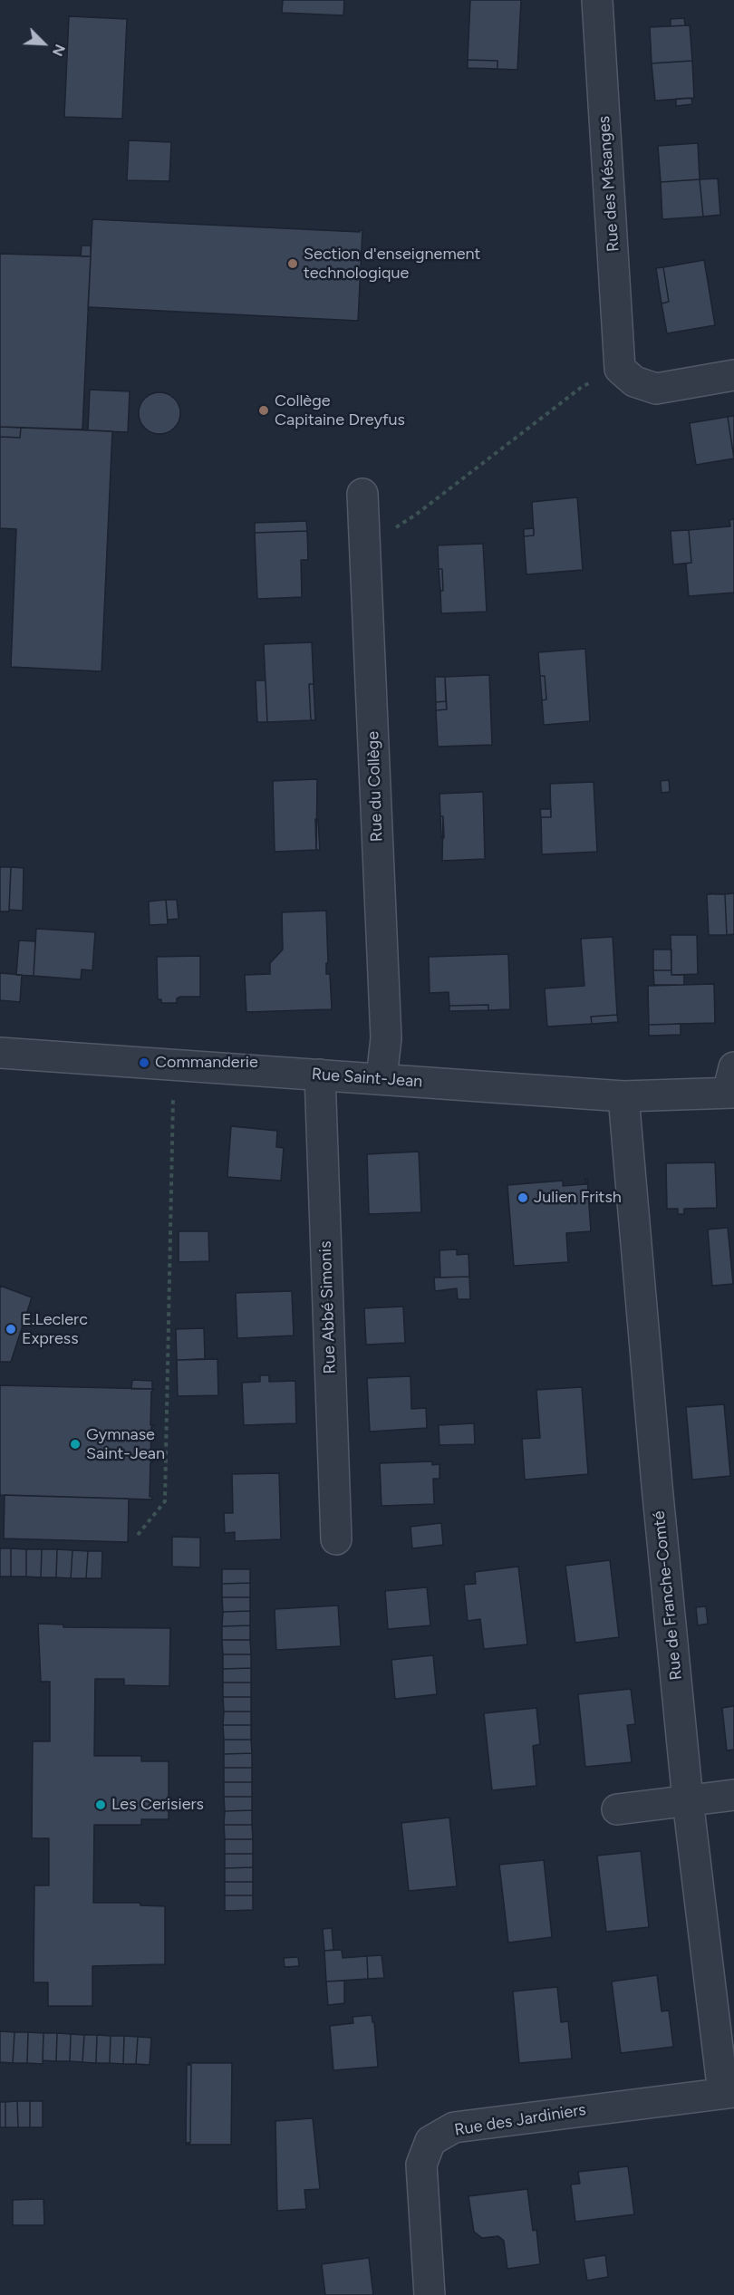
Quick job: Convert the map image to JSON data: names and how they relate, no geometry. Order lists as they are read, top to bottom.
{
  "streets": {
    "street": [
      "Rue des Mésanges",
      "Rue du Collège",
      "Rue Saint-Jean",
      "Rue Abbé Simonis",
      "Rue de Franche-Comté",
      "Rue des Jardiniers"
    ]
  },
  "crossings": [
    ["Rue du Collège", "Rue Saint-Jean"],
    ["Rue Saint-Jean", "Rue Abbé Simonis"],
    ["Rue Saint-Jean", "Rue de Franche-Comté"],
    ["Rue de Franche-Comté", "Rue des Jardiniers"]
  ],
  "places": [
    "Section d'enseignement technologique",
    "Collège Capitaine Dreyfus",
    "Commanderie",
    "Julien Fritsh",
    "E.Leclerc Express",
    "Gymnase Saint-Jean",
    "Les Cerisiers"
  ],
  "north": "bottom right"
}
